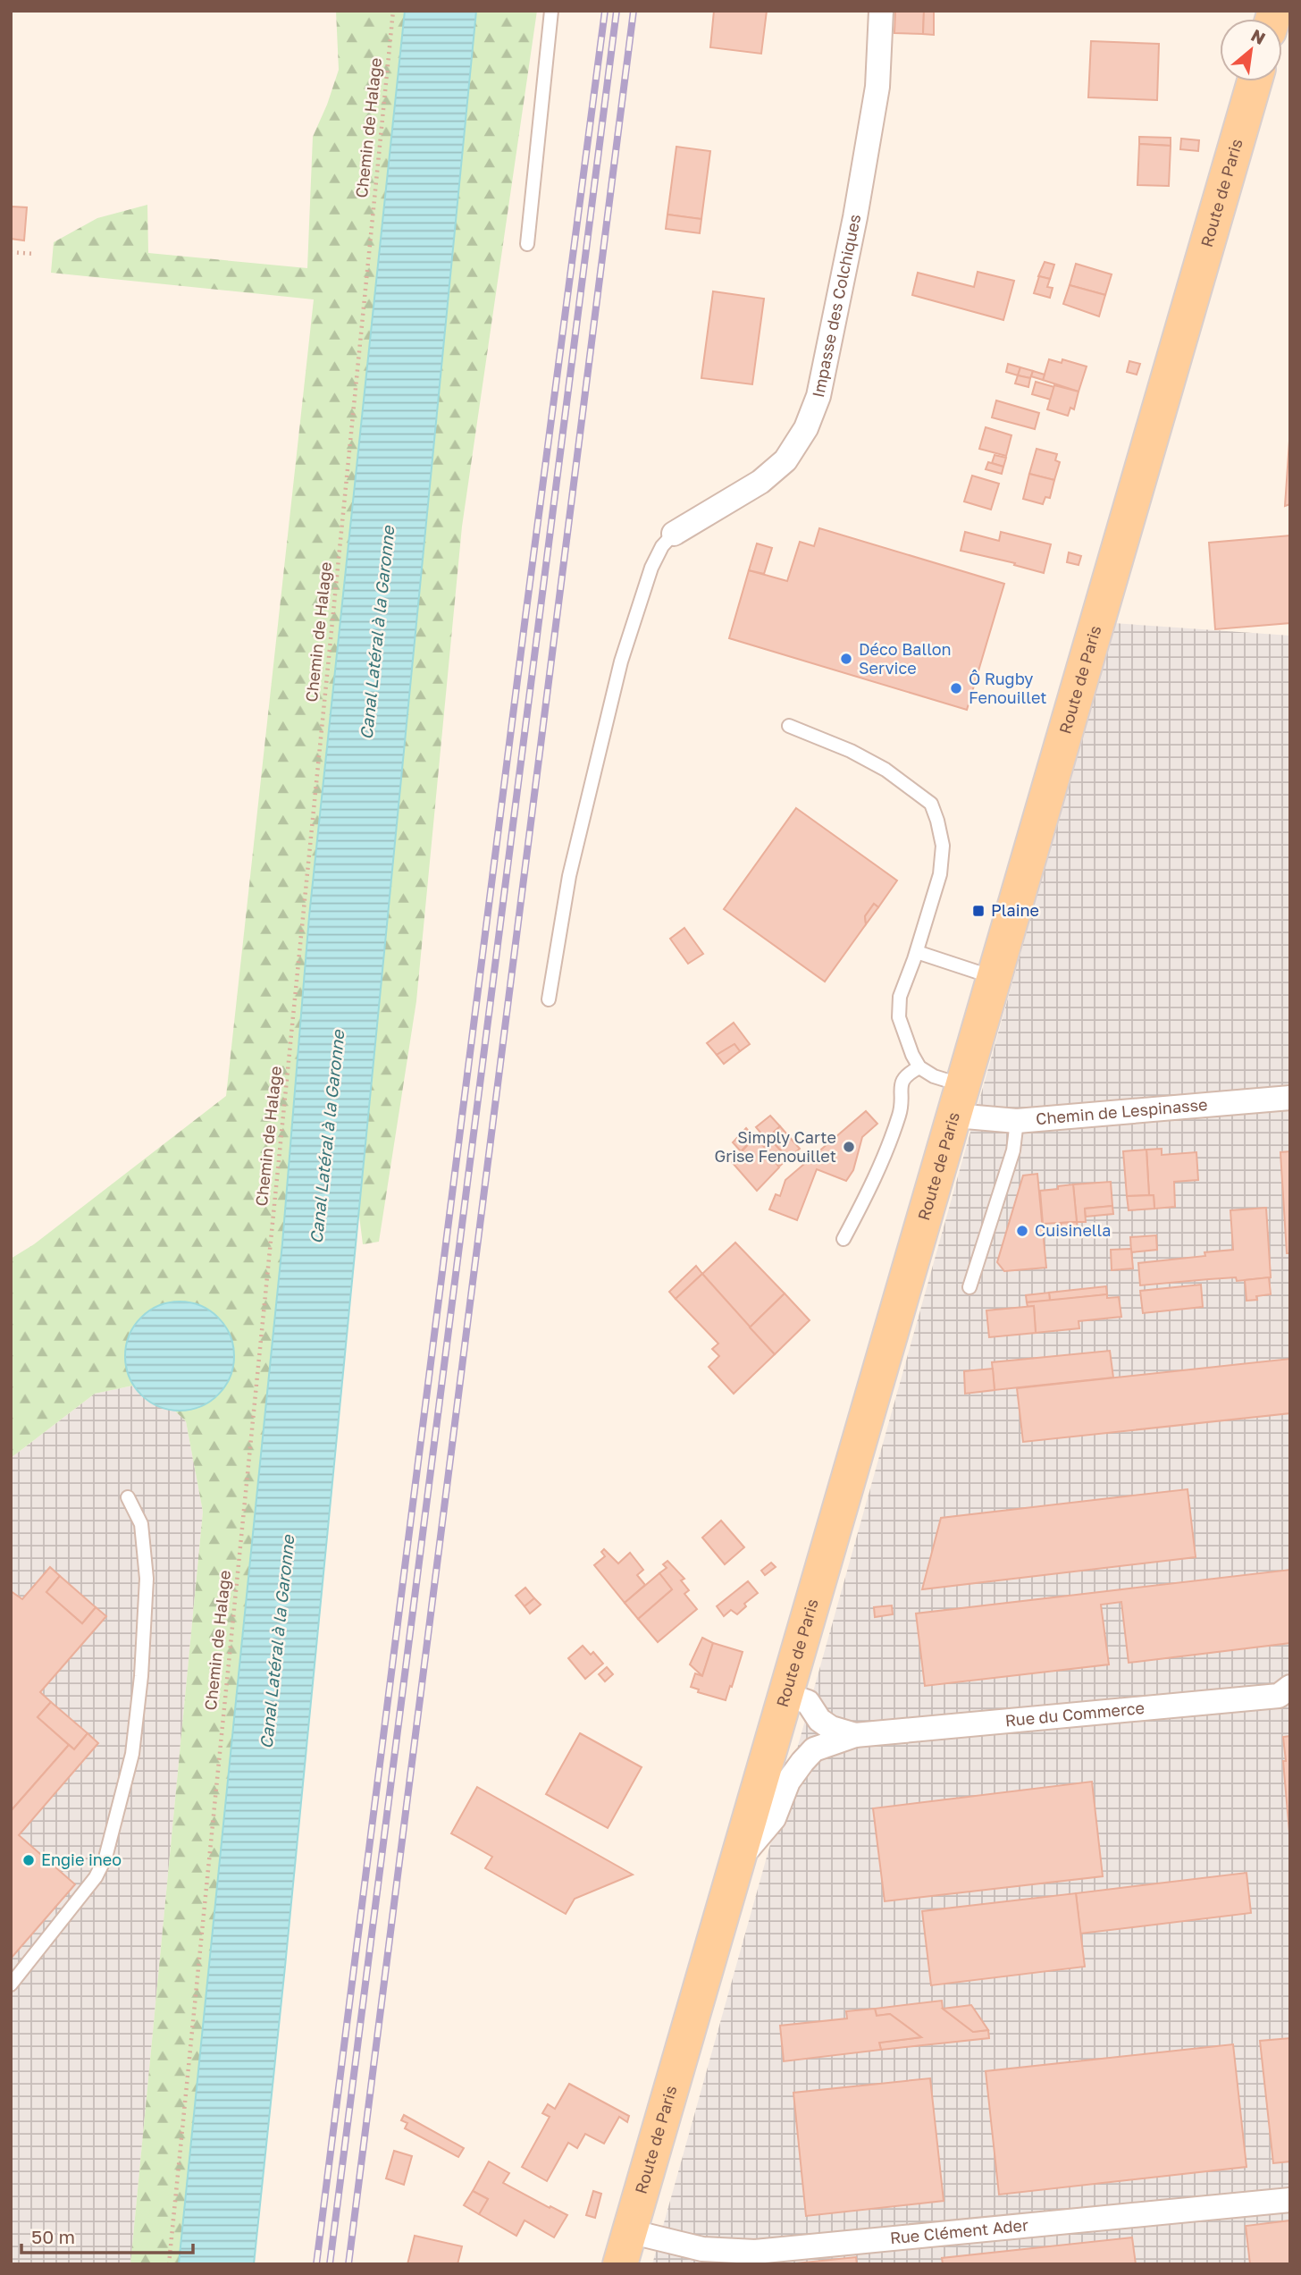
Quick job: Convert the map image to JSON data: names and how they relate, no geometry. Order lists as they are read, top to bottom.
{
  "streets": {
    "main road": ["Route de Paris"],
    "street": [
      "Impasse des Colchiques",
      "Chemin de Lespinasse",
      "Rue du Commerce",
      "Rue Clément Ader"
    ],
    "path": ["Chemin de Halage"]
  },
  "crossings": [
    ["Route de Paris", "Chemin de Lespinasse"],
    ["Route de Paris", "Rue du Commerce"],
    ["Route de Paris", "Rue Clément Ader"]
  ],
  "water": ["Canal Latéral à la Garonne"],
  "places": {
    "other": [
      "Déco Ballon Service",
      "Ô Rugby Fenouillet",
      "Simply Carte Grise Fenouillet",
      "Cuisinella",
      "Engie ineo"
    ],
    "transit": ["Plaine"]
  },
  "scale_bar": "50 m",
  "north": "top right"
}
